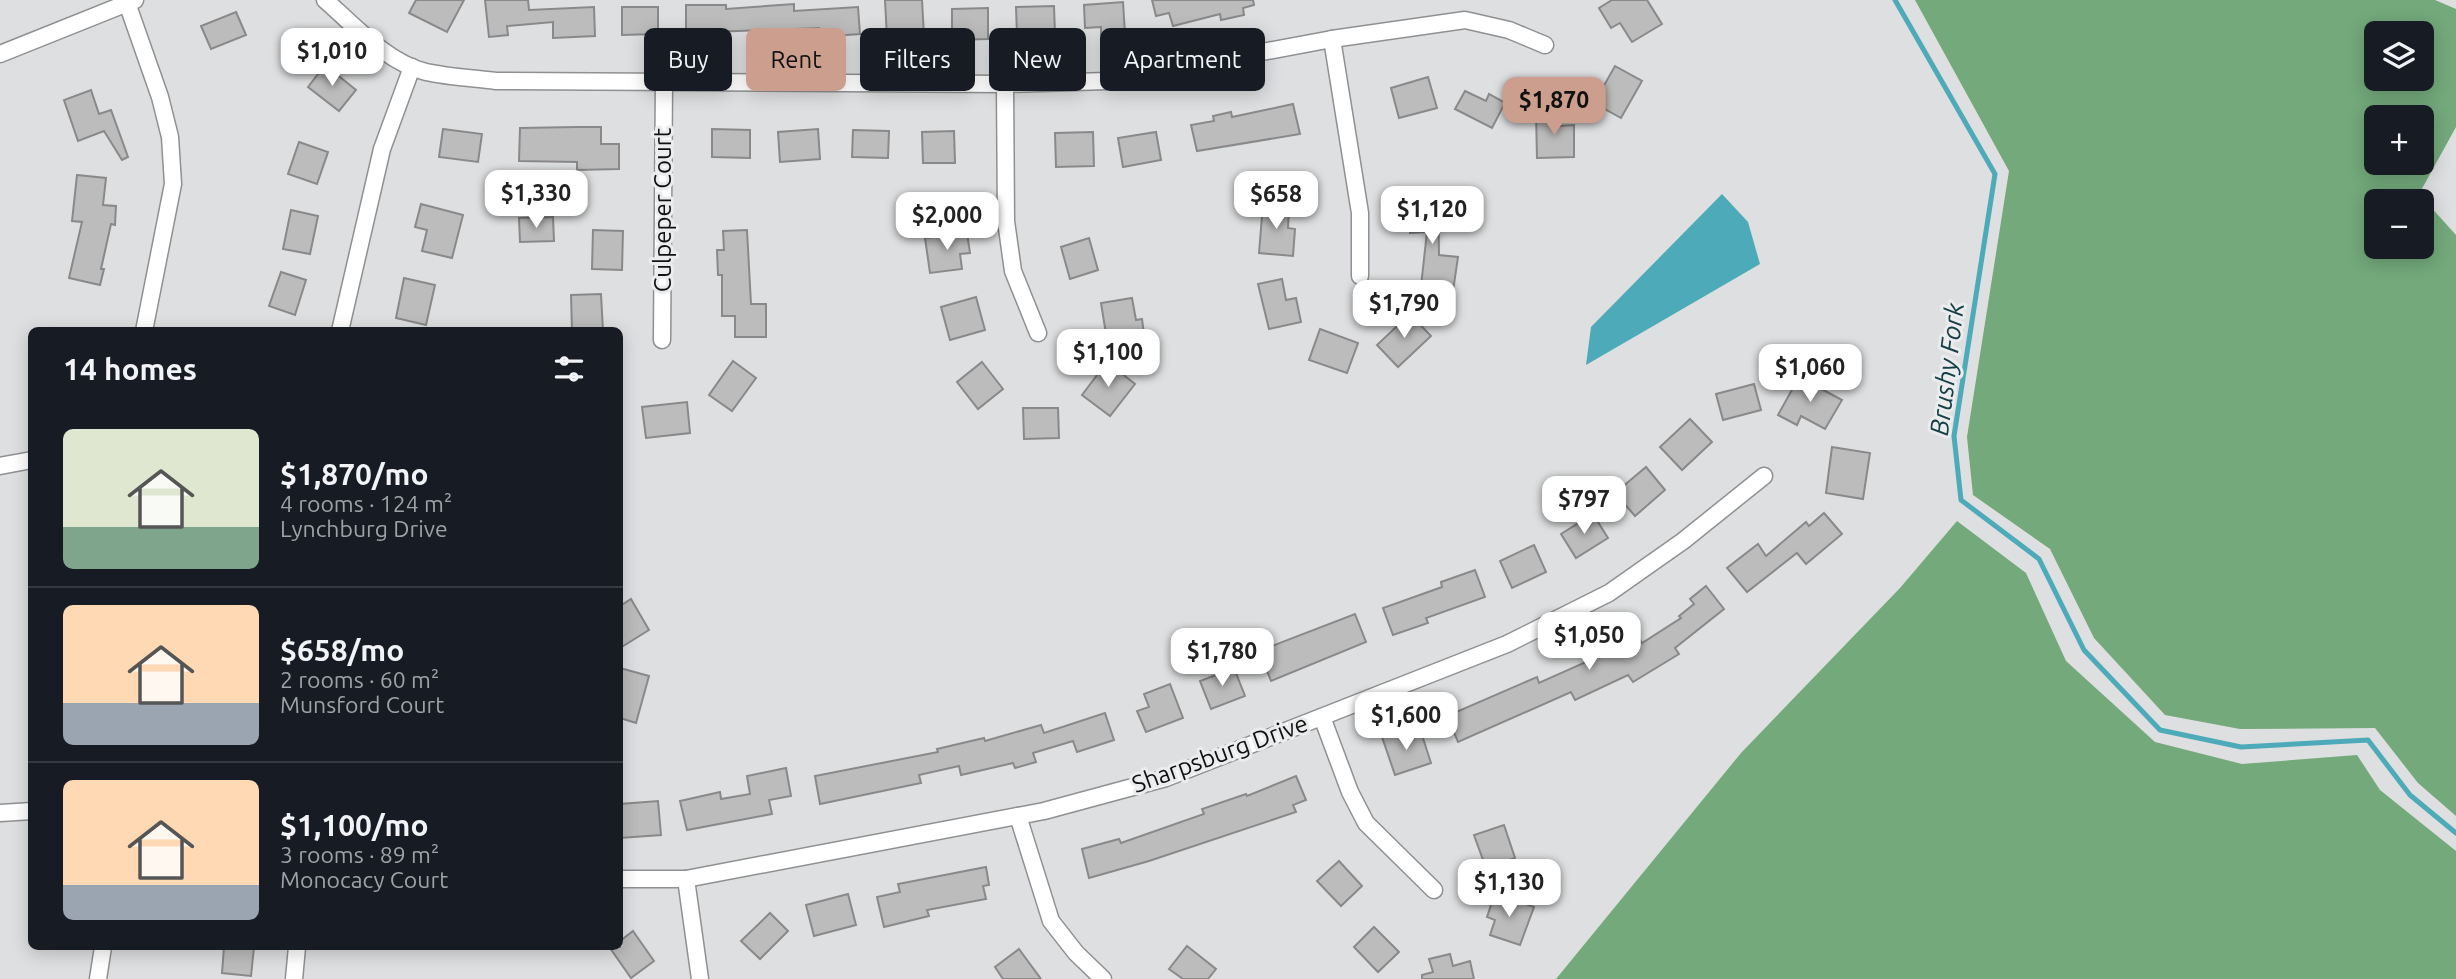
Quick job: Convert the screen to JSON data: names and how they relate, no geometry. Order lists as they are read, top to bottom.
{
  "streets": {
    "street": ["Culpeper Court", "Sharpsburg Drive"]
  },
  "water": ["Brushy Fork"],
  "page": {
    "map_buttons": ["+", "−"],
    "price": [
      "$1,010",
      "$1,870",
      "$1,330",
      "$658",
      "$1,120",
      "$2,000",
      "$1,790",
      "$1,100",
      "$1,060",
      "$797",
      "$1,050",
      "$1,780",
      "$1,600",
      "$1,130"
    ],
    "chip": [
      "Buy",
      "Rent",
      "Filters",
      "New",
      "Apartment"
    ],
    "heading": "14 homes",
    "list": [
      {
        "name": "$1,870/mo",
        "note": "4 rooms · 124 m² · Lynchburg Drive"
      },
      {
        "name": "$658/mo",
        "note": "2 rooms · 60 m² · Munsford Court"
      },
      {
        "name": "$1,100/mo",
        "note": "3 rooms · 89 m² · Monocacy Court"
      }
    ]
  }
}
